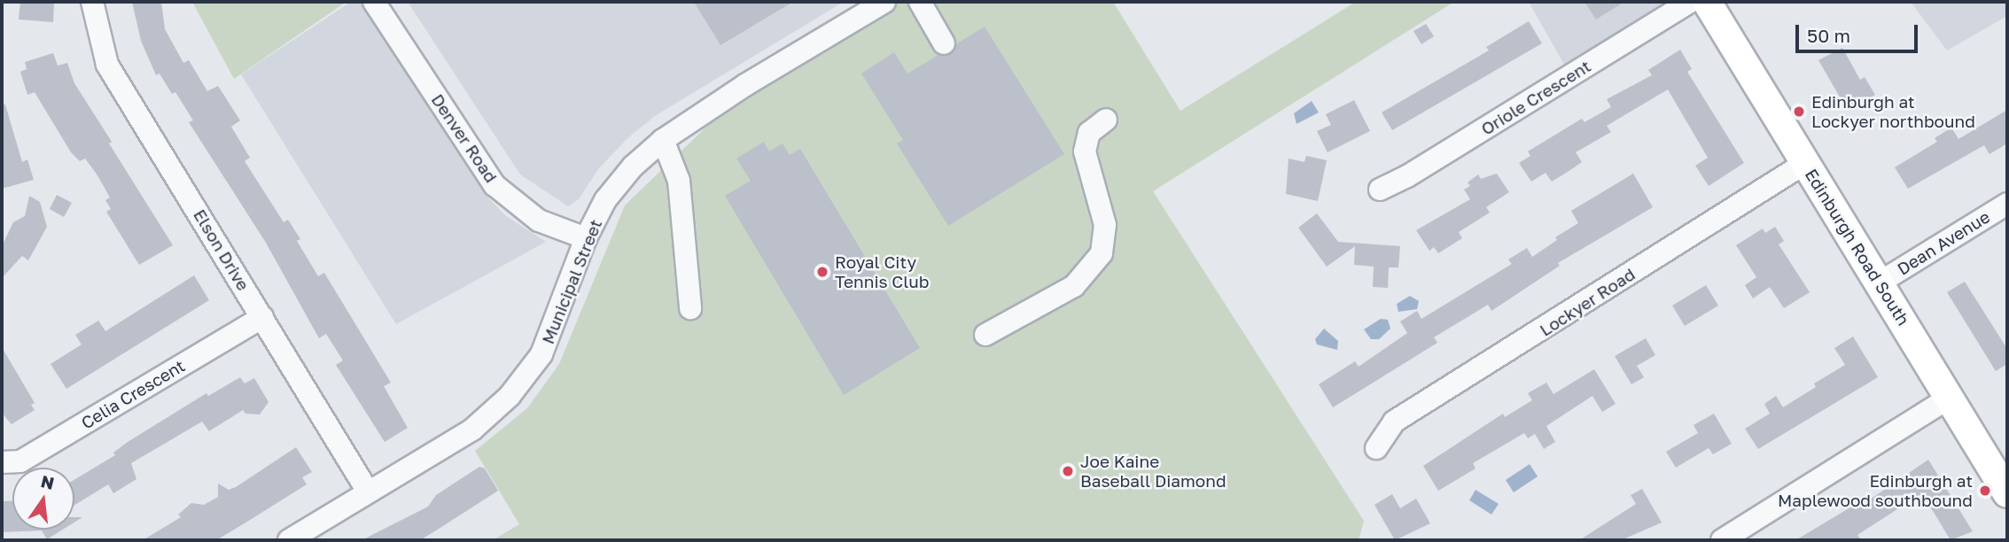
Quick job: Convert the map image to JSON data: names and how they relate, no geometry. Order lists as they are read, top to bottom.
{
  "streets": {
    "main road": ["Edinburgh Road South"],
    "street": [
      "Oriole Crescent",
      "Denver Road",
      "Dean Avenue",
      "Elson Drive",
      "Municipal Street",
      "Lockyer Road",
      "Celia Crescent"
    ]
  },
  "crossings": [
    ["Denver Road", "Municipal Street"],
    ["Dean Avenue", "Edinburgh Road South"],
    ["Edinburgh Road South", "Lockyer Road"],
    ["Elson Drive", "Municipal Street"],
    ["Elson Drive", "Celia Crescent"]
  ],
  "places": [
    "Edinburgh at Lockyer northbound",
    "Royal City Tennis Club",
    "Joe Kaine Baseball Diamond",
    "Edinburgh at Maplewood southbound"
  ],
  "scale_bar": "50 m",
  "north": "top"
}
